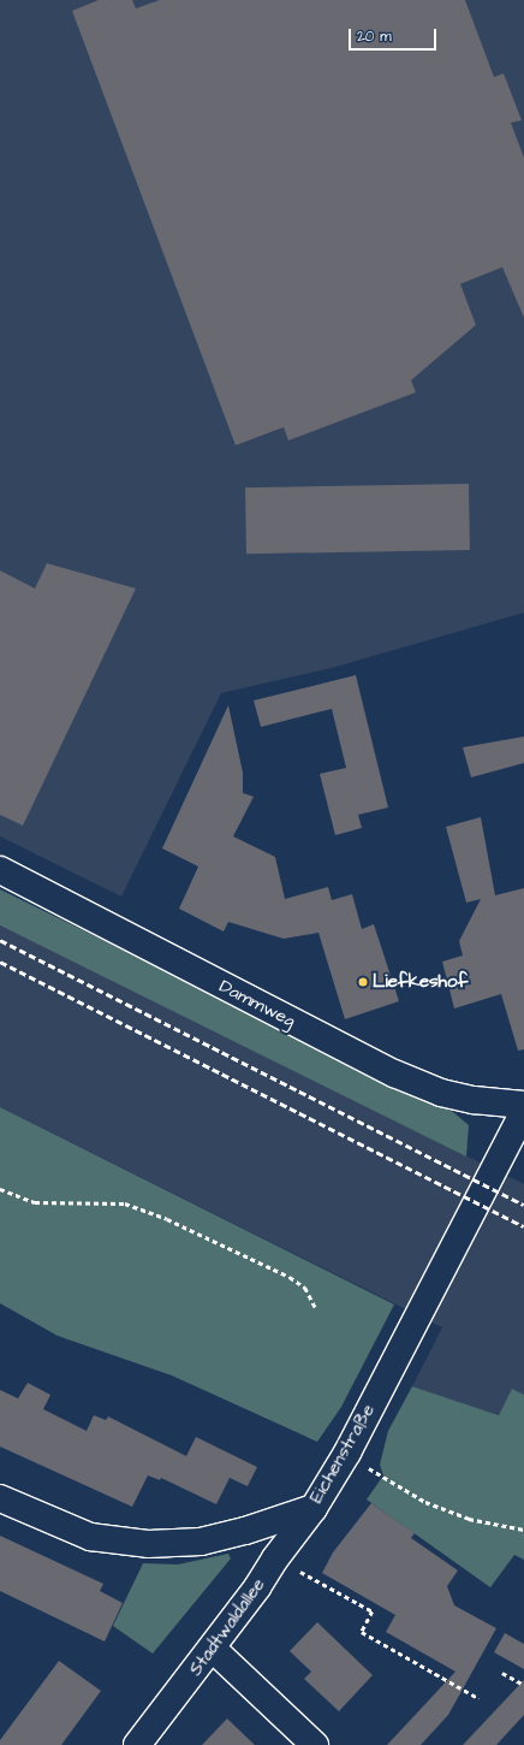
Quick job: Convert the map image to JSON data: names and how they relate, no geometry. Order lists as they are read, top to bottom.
{
  "streets": {
    "street": ["Dammweg", "Eichenstraße", "Stadtwaldallee"]
  },
  "crossings": [
    ["Eichenstraße", "Stadtwaldallee"]
  ],
  "places": ["Liefkeshof"],
  "scale_bar": "20 m"
}
